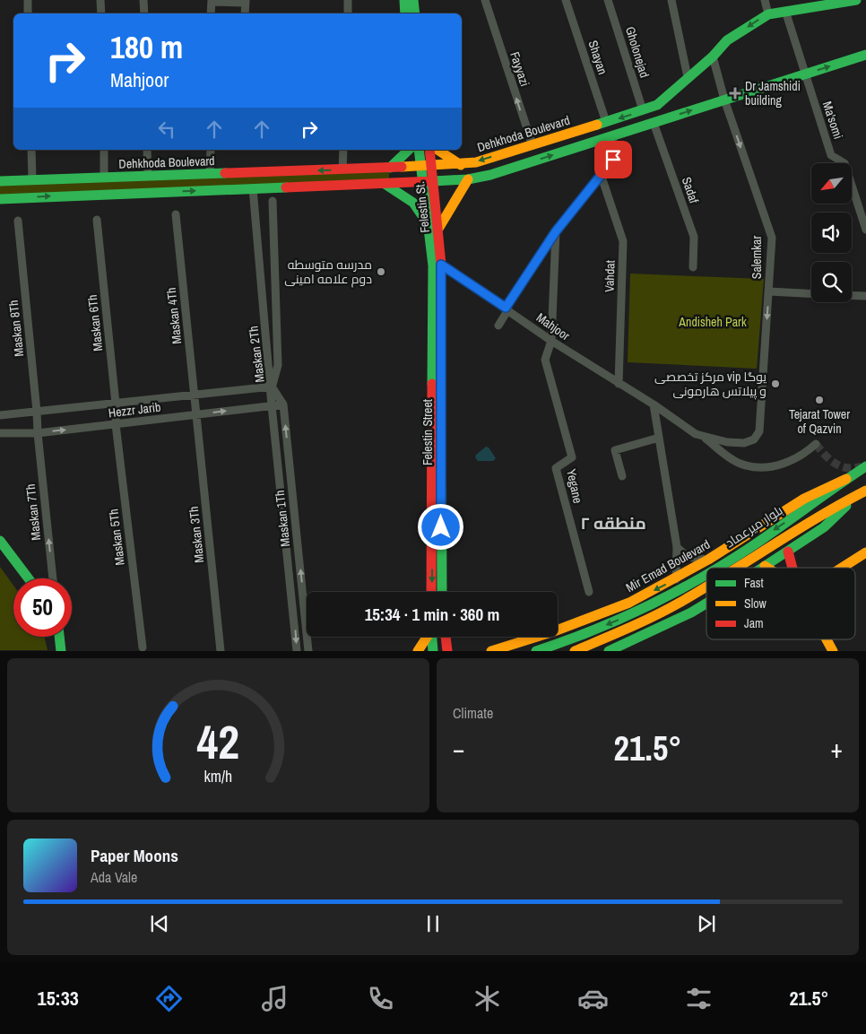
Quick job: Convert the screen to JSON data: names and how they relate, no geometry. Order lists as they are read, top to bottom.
{
  "streets": {
    "main road": [
      "Dehkhoda Boulevard",
      "Felestin St.",
      "Felestin Street",
      "Mir Emad Boulevard"
    ],
    "street": [
      "Gholonejad",
      "Shayan",
      "Fayyazi",
      "Ma'somi",
      "Sadaf",
      "Salemkar",
      "Vahdat",
      "Maskan 4Th",
      "Maskan 6Th",
      "Mahjoor",
      "Maskan 8Th",
      "Maskan 2Th",
      "Hezzr Jarib",
      "Yegane",
      "Maskan 7Th",
      "Maskan 1Th",
      "Maskan 3Th",
      "Maskan 5Th"
    ]
  },
  "crossings": [
    ["Gholonejad", "Dehkhoda Boulevard"],
    ["Shayan", "Dehkhoda Boulevard"],
    ["Fayyazi", "Dehkhoda Boulevard"],
    ["Ma'somi", "Dehkhoda Boulevard"],
    ["Dehkhoda Boulevard", "Felestin St."],
    ["Dehkhoda Boulevard", "Salemkar"],
    ["Felestin St.", "Mahjoor"],
    ["Felestin St.", "Felestin Street"],
    ["Salemkar", "Mahjoor"],
    ["Vahdat", "Mahjoor"],
    ["Maskan 4Th", "Hezzr Jarib"],
    ["Maskan 4Th", "Maskan 3Th"],
    ["Maskan 6Th", "Hezzr Jarib"],
    ["Maskan 6Th", "Maskan 5Th"],
    ["Mahjoor", "Felestin Street"],
    ["Mahjoor", "Yegane"],
    ["Maskan 8Th", "Hezzr Jarib"],
    ["Maskan 8Th", "Maskan 7Th"],
    ["Maskan 2Th", "Hezzr Jarib"],
    ["Maskan 2Th", "Maskan 1Th"],
    ["Hezzr Jarib", "Maskan 7Th"],
    ["Hezzr Jarib", "Maskan 1Th"],
    ["Hezzr Jarib", "Maskan 3Th"],
    ["Hezzr Jarib", "Maskan 5Th"]
  ],
  "one_way": ["Fayyazi", "Salemkar", "Maskan 7Th"],
  "districts": ["منطقه ۲"],
  "parks": ["Andisheh Park"],
  "places": {
    "health": ["Dr Jamshidi building"],
    "other": ["مدرسه متوسطه دوم علامه امینی", "مرکز تخصصی vip یوگا و پیلاتس هارمونی", "Tejarat Tower of Qazvin"]
  },
  "legend": ["Fast", "Slow", "Jam"],
  "north": "bottom left",
  "page": {
    "turn": ["180 m", "Mahjoor"],
    "limit": "50",
    "trip": "15:34 · 1 min · 360 m",
    "tile": "Climate",
    "heat": ["−", "21.5°", "+"],
    "song": ["Paper Moons", "Ada Vale"],
    "tabs": ["15:33", "21.5°"],
    "gauge": ["42", "km/h"]
  }
}
